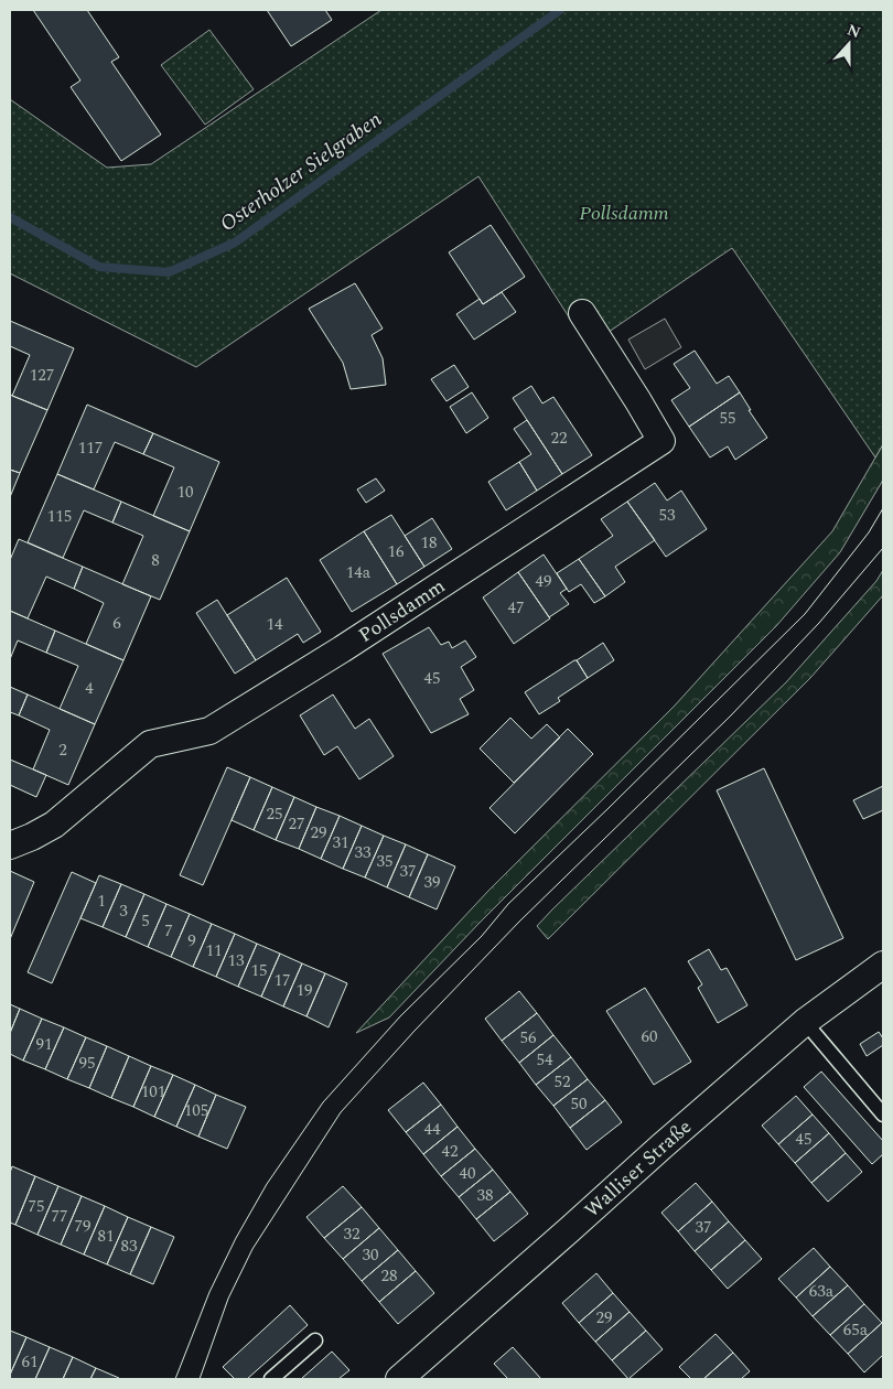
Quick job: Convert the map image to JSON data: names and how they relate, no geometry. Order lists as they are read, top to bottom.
{
  "streets": {
    "street": ["Pollsdamm", "Walliser Straße"]
  },
  "water": ["Osterholzer Sielgraben"],
  "parks": ["Pollsdamm"],
  "house_numbers": [
    "127",
    "55",
    "22",
    "117",
    "10",
    "53",
    "115",
    "18",
    "16",
    "8",
    "14a",
    "49",
    "47",
    "6",
    "14",
    "45",
    "4",
    "2",
    "25",
    "27",
    "29",
    "31",
    "33",
    "35",
    "37",
    "39",
    "1",
    "3",
    "5",
    "7",
    "9",
    "11",
    "13",
    "15",
    "17",
    "19",
    "60",
    "56",
    "91",
    "54",
    "95",
    "52",
    "101",
    "50",
    "105",
    "44",
    "45",
    "42",
    "40",
    "38",
    "75",
    "77",
    "79",
    "37",
    "32",
    "81",
    "83",
    "30",
    "28",
    "63a",
    "29",
    "65a",
    "61"
  ],
  "north": "top"
}
